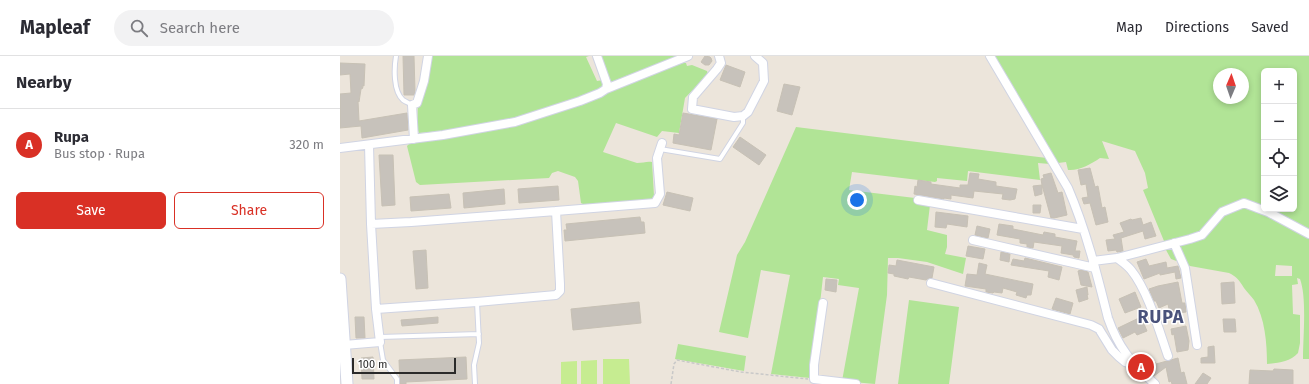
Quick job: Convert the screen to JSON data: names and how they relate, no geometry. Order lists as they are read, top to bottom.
{
  "districts": ["RUPA"],
  "scale_bar": "100 m",
  "north": "top",
  "page": {
    "header": "Mapleaf",
    "search": "Search here",
    "nav": ["Map", "Directions", "Saved"],
    "heading": "Nearby",
    "map_buttons": ["+", "−"],
    "list": [
      {
        "mark": "A",
        "name": "Rupa",
        "note": "Bus stop · Rupa",
        "value": "320 m"
      }
    ],
    "buttons": ["Save", "Share"],
    "pins": "A",
    "scale": "100 m"
  }
}
